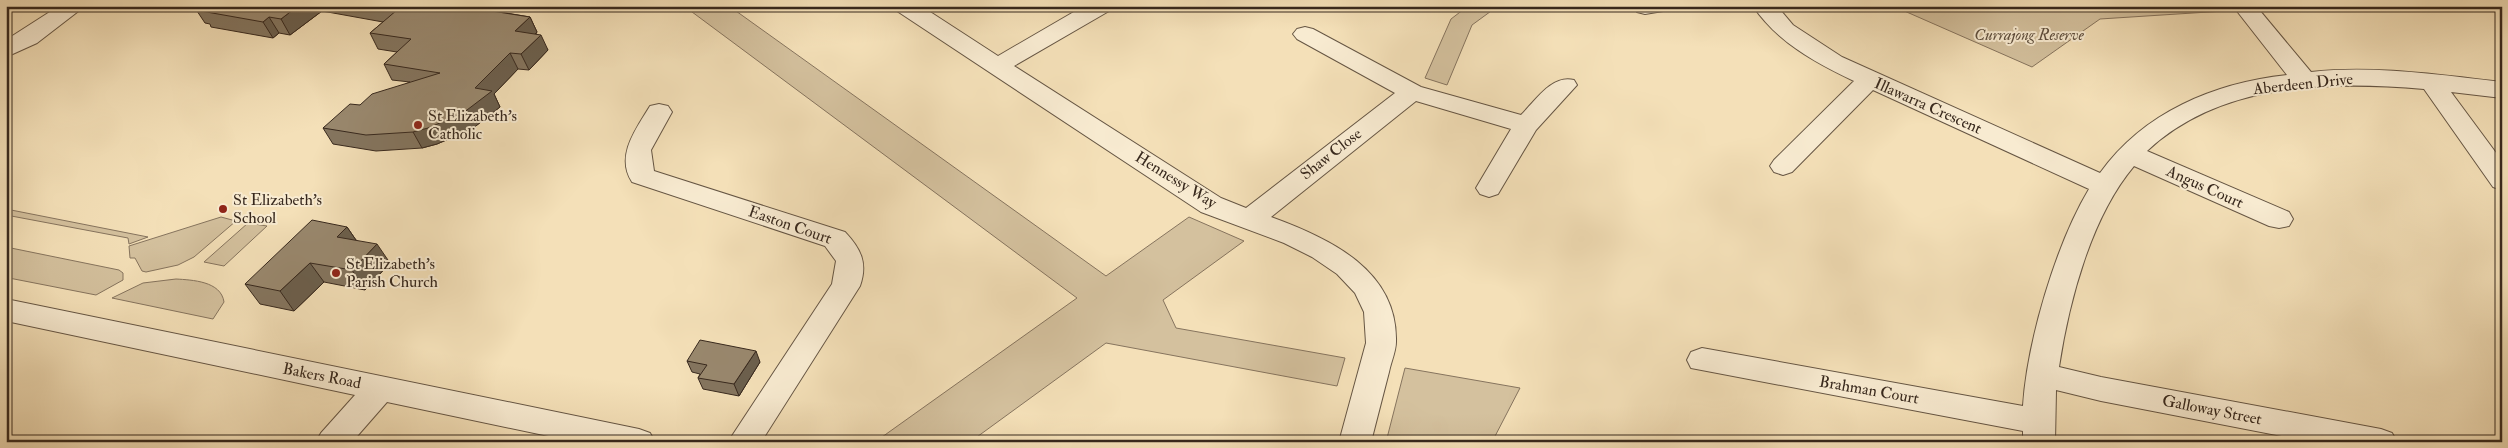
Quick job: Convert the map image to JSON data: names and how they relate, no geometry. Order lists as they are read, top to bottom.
{
  "streets": {
    "street": [
      "Aberdeen Drive",
      "Illawarra Crescent",
      "Shaw Close",
      "Hennessy Way",
      "Angus Court",
      "Easton Court",
      "Bakers Road",
      "Brahman Court",
      "Galloway Street"
    ]
  },
  "crossings": [
    ["Aberdeen Drive", "Illawarra Crescent"],
    ["Aberdeen Drive", "Angus Court"],
    ["Aberdeen Drive", "Brahman Court"],
    ["Aberdeen Drive", "Galloway Street"],
    ["Shaw Close", "Hennessy Way"]
  ],
  "parks": ["Currajong Reserve"],
  "places": ["St Elizabeth's Catholic", "St Elizabeth's School", "St Elizabeth's Parish Church"]
}
